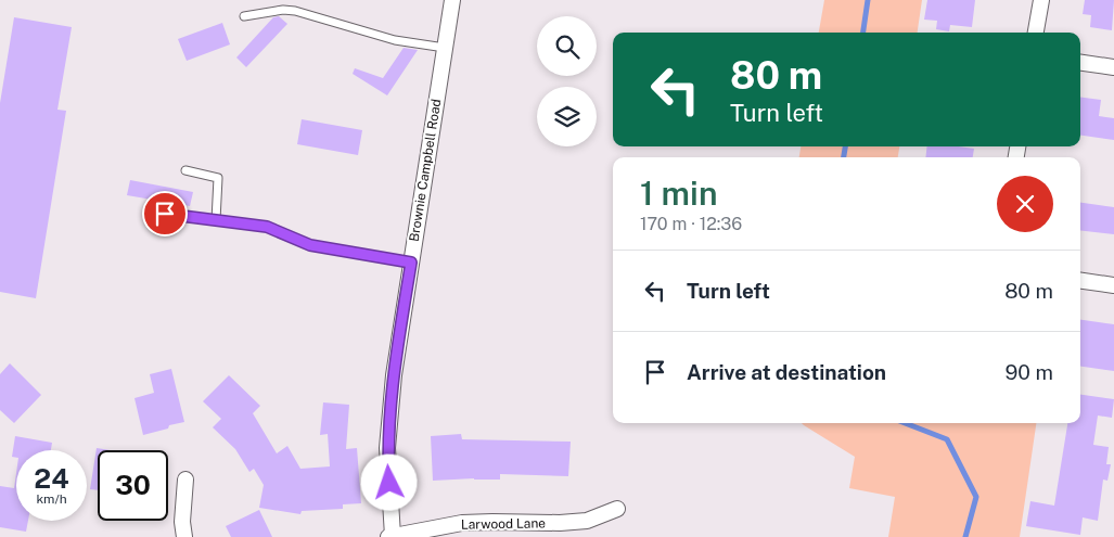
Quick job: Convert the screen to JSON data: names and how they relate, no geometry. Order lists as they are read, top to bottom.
{
  "streets": {
    "street": ["Brownie Campbell Road", "Larwood Lane"]
  },
  "crossings": [
    ["Brownie Campbell Road", "Larwood Lane"]
  ],
  "page": {
    "turn": ["80 m", "Turn left"],
    "heading": ["1 min", "170 m · 12:36"],
    "list": [
      {
        "name": "Turn left",
        "value": "80 m"
      },
      {
        "name": "Arrive at destination",
        "value": "90 m"
      }
    ],
    "speed": "24 km/h",
    "limit": "30"
  }
}
